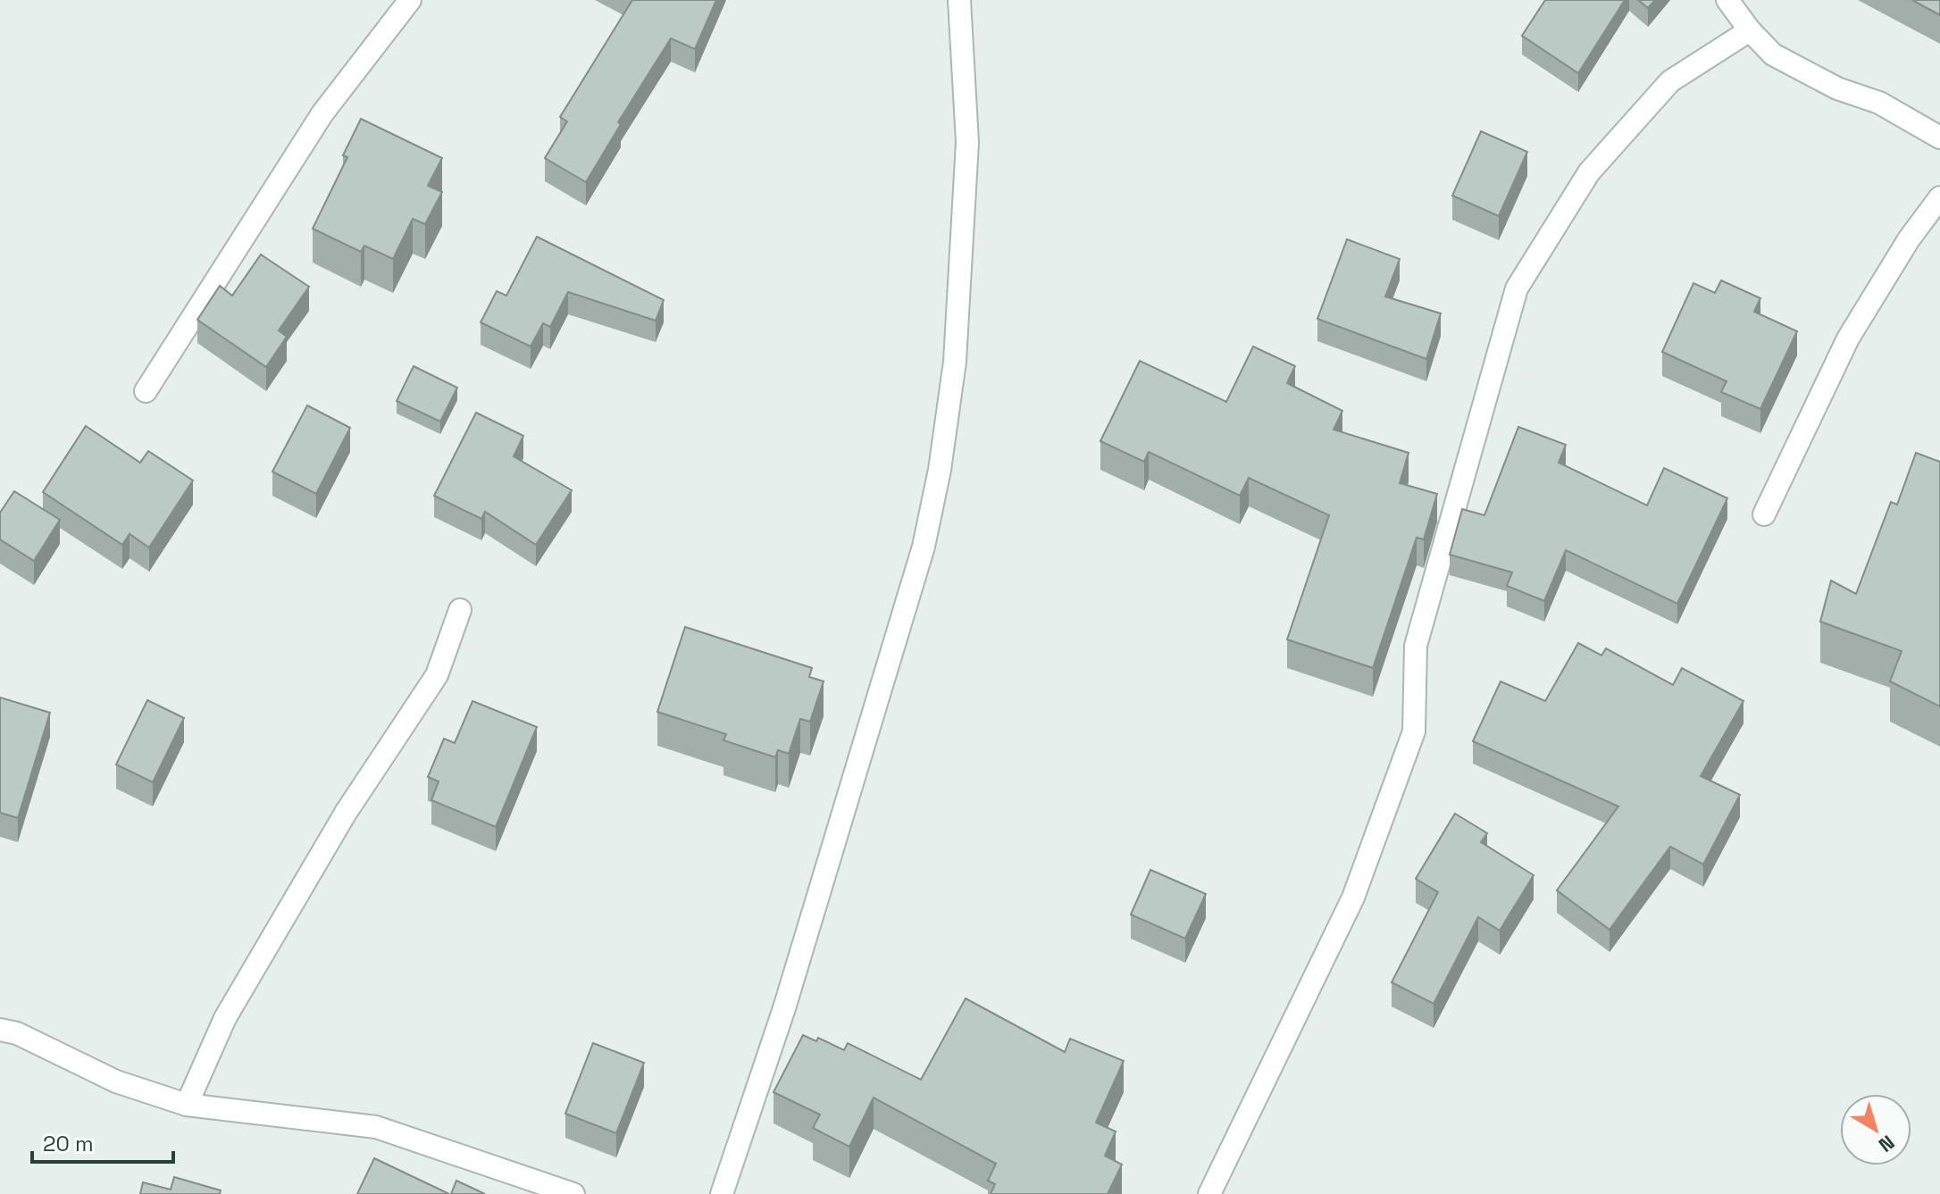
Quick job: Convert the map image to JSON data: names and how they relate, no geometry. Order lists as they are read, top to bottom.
{
  "scale_bar": "20 m",
  "north": "bottom right"
}
